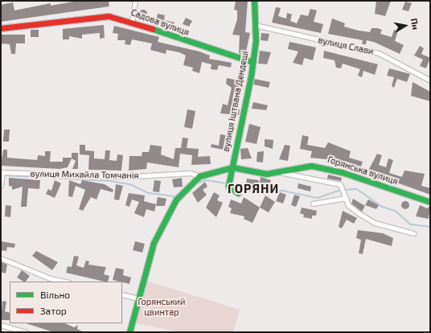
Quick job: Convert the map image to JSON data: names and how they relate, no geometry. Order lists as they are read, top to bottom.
{
  "streets": {
    "street": [
      "Садова вулиця",
      "вулиця Слави",
      "вулиця Іштвана Дендеші",
      "Горянська вулиця",
      "вулиця Михайла Томчанія"
    ]
  },
  "crossings": [
    ["Садова вулиця", "вулиця Іштвана Дендеші"],
    ["вулиця Слави", "вулиця Іштвана Дендеші"],
    ["вулиця Іштвана Дендеші", "Горянська вулиця"]
  ],
  "districts": ["ГОРЯНИ"],
  "parks": ["Горянський цвинтар"],
  "legend": ["Вільно", "Затор"],
  "north": "right"
}
